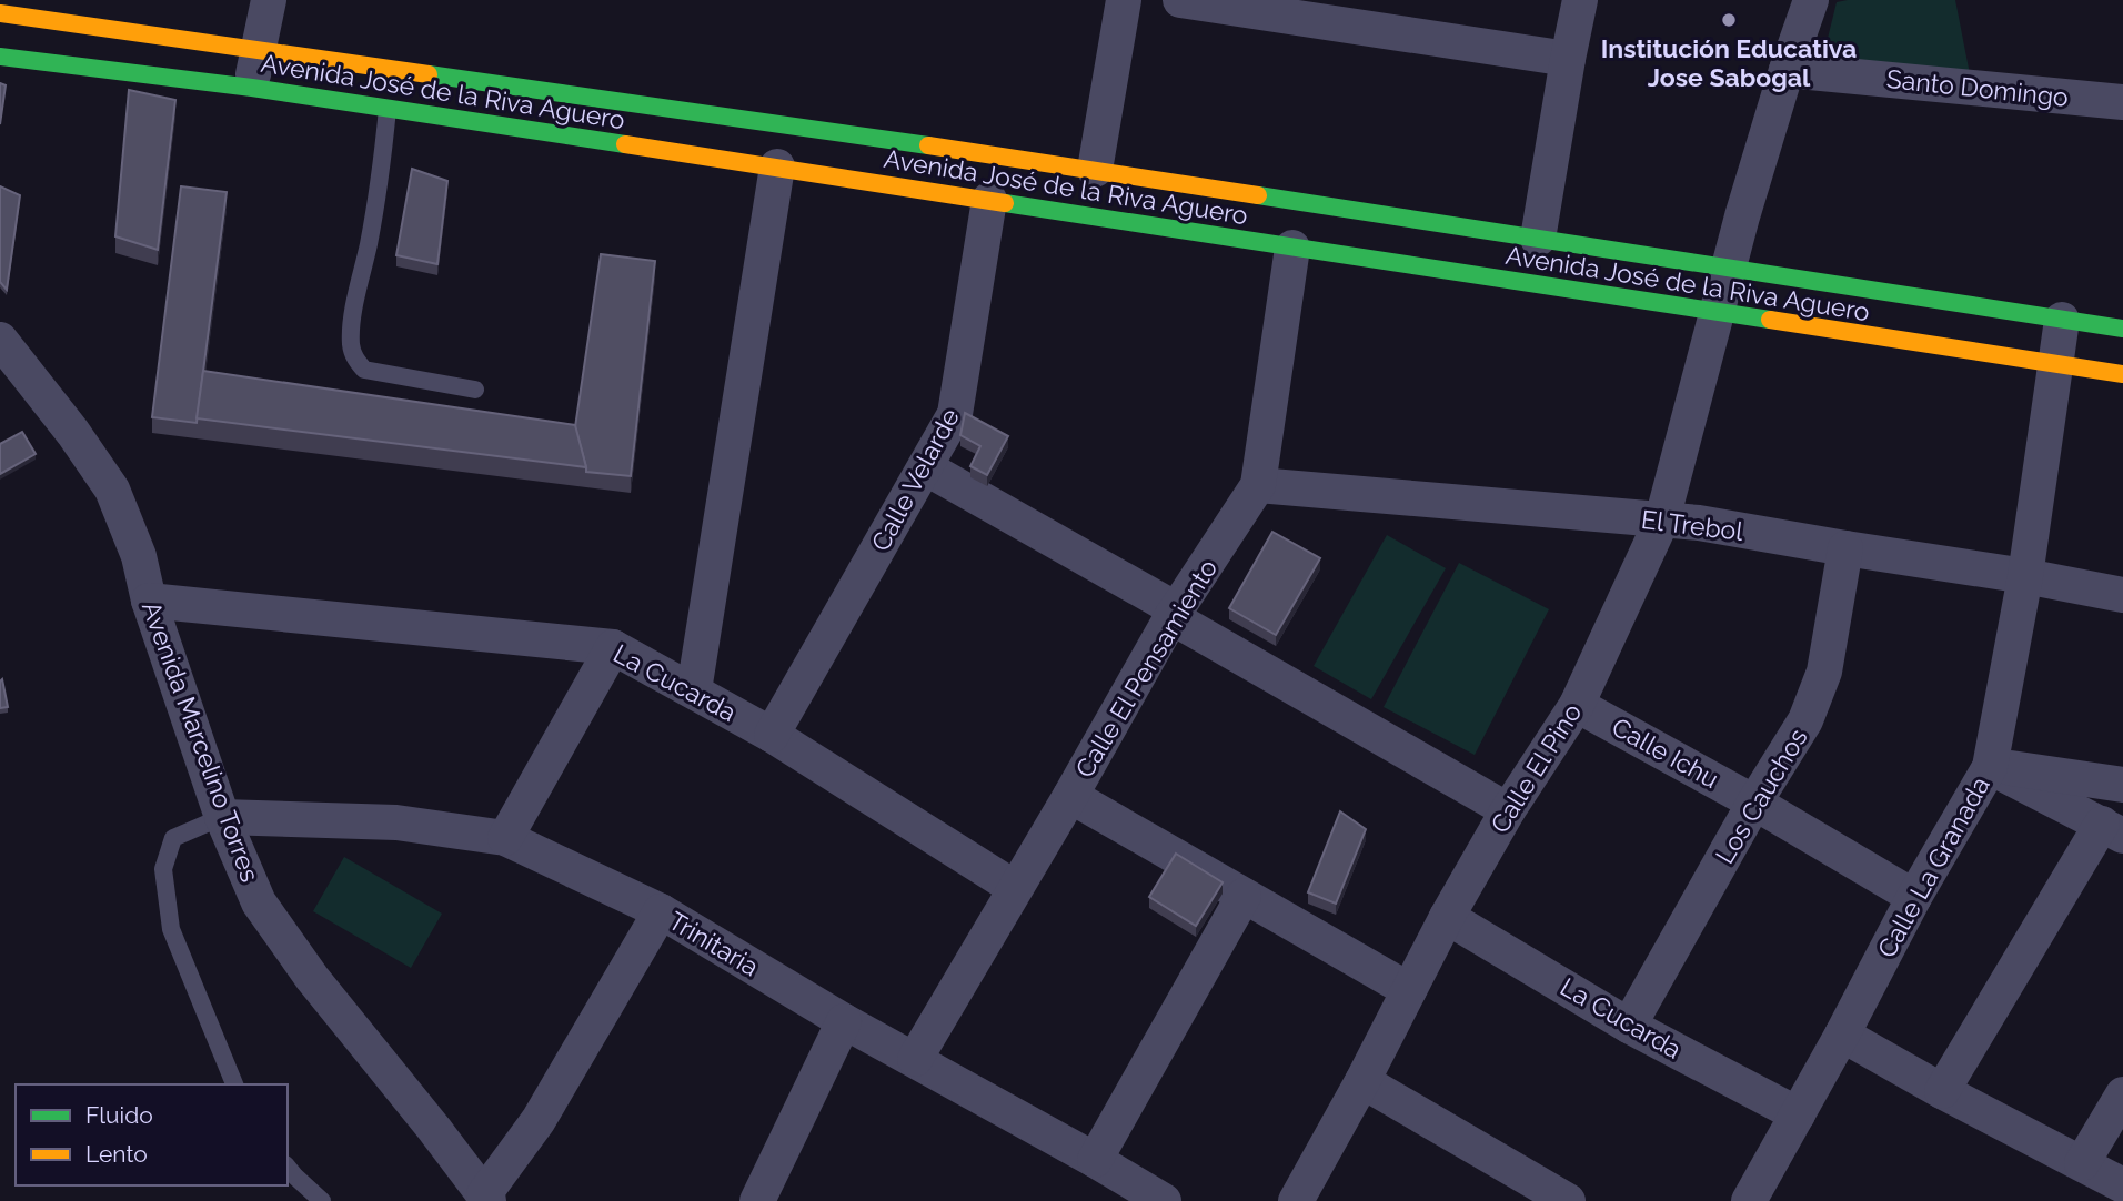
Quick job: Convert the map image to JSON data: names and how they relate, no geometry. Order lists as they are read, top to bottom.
{
  "streets": {
    "main road": ["Avenida José de la Riva Aguero"],
    "street": [
      "Santo Domingo",
      "Calle Velarde",
      "El Trebol",
      "Calle El Pensamiento",
      "La Cucarda",
      "Avenida Marcelino Torres",
      "Calle Ichu",
      "Calle El Pino",
      "Los Cauchos",
      "Calle La Granada",
      "Trinitaria"
    ]
  },
  "crossings": [
    ["Santo Domingo", "Calle El Pino"],
    ["Avenida José de la Riva Aguero", "Calle Velarde"],
    ["Avenida José de la Riva Aguero", "Calle El Pensamiento"],
    ["Avenida José de la Riva Aguero", "Calle El Pino"],
    ["Avenida José de la Riva Aguero", "Calle La Granada"],
    ["Calle Velarde", "La Cucarda"],
    ["El Trebol", "Calle El Pensamiento"],
    ["El Trebol", "Calle El Pino"],
    ["El Trebol", "Los Cauchos"],
    ["El Trebol", "Calle La Granada"],
    ["Calle El Pensamiento", "La Cucarda"],
    ["Calle El Pensamiento", "Trinitaria"],
    ["La Cucarda", "Avenida Marcelino Torres"],
    ["La Cucarda", "Calle El Pino"],
    ["La Cucarda", "Los Cauchos"],
    ["La Cucarda", "Calle La Granada"],
    ["Avenida Marcelino Torres", "Trinitaria"],
    ["Calle Ichu", "Calle El Pino"],
    ["Calle Ichu", "Los Cauchos"],
    ["Calle Ichu", "Calle La Granada"]
  ],
  "places": ["Institución Educativa Jose Sabogal"],
  "legend": ["Fluido", "Lento"]
}
